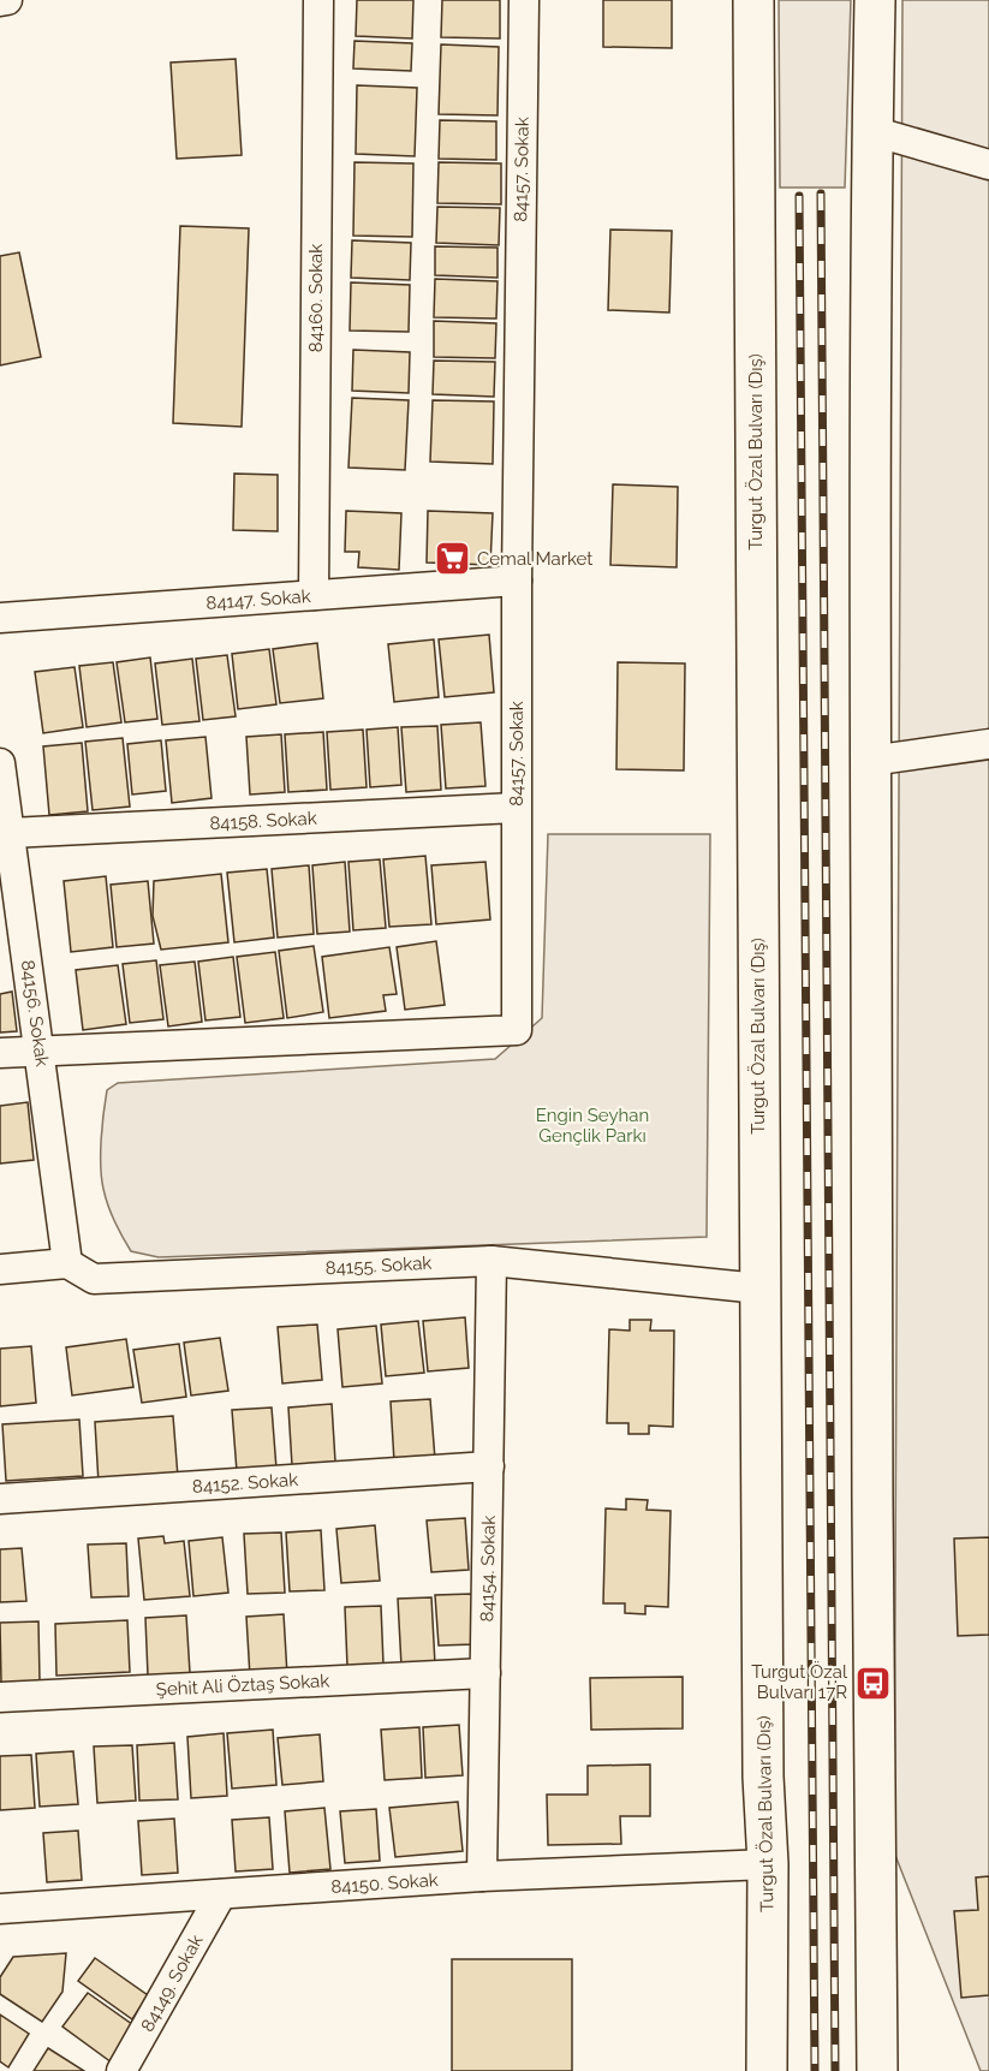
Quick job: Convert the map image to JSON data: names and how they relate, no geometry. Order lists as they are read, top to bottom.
{
  "streets": {
    "main road": ["Turgut Özal Bulvarı (Dış)"],
    "street": [
      "84157. Sokak",
      "84160. Sokak",
      "84147. Sokak",
      "84158. Sokak",
      "84156. Sokak",
      "84155. Sokak",
      "84152. Sokak",
      "84154. Sokak",
      "Şehit Ali Öztaş Sokak",
      "84150. Sokak",
      "84149. Sokak"
    ]
  },
  "crossings": [
    ["84157. Sokak", "84147. Sokak"],
    ["84157. Sokak", "84158. Sokak"],
    ["84157. Sokak", "84156. Sokak"],
    ["84160. Sokak", "84147. Sokak"],
    ["Turgut Özal Bulvarı (Dış)", "84155. Sokak"],
    ["Turgut Özal Bulvarı (Dış)", "84150. Sokak"],
    ["84158. Sokak", "84156. Sokak"],
    ["84156. Sokak", "84155. Sokak"],
    ["84155. Sokak", "84154. Sokak"],
    ["84152. Sokak", "84154. Sokak"],
    ["84154. Sokak", "Şehit Ali Öztaş Sokak"],
    ["84154. Sokak", "84150. Sokak"],
    ["84150. Sokak", "84149. Sokak"]
  ],
  "parks": ["Engin Seyhan Gençlik Parkı"],
  "places": {
    "supermarket": ["Cemal Market"],
    "bus stop": ["Turgut Özal Bulvarı 17R"]
  }
}
